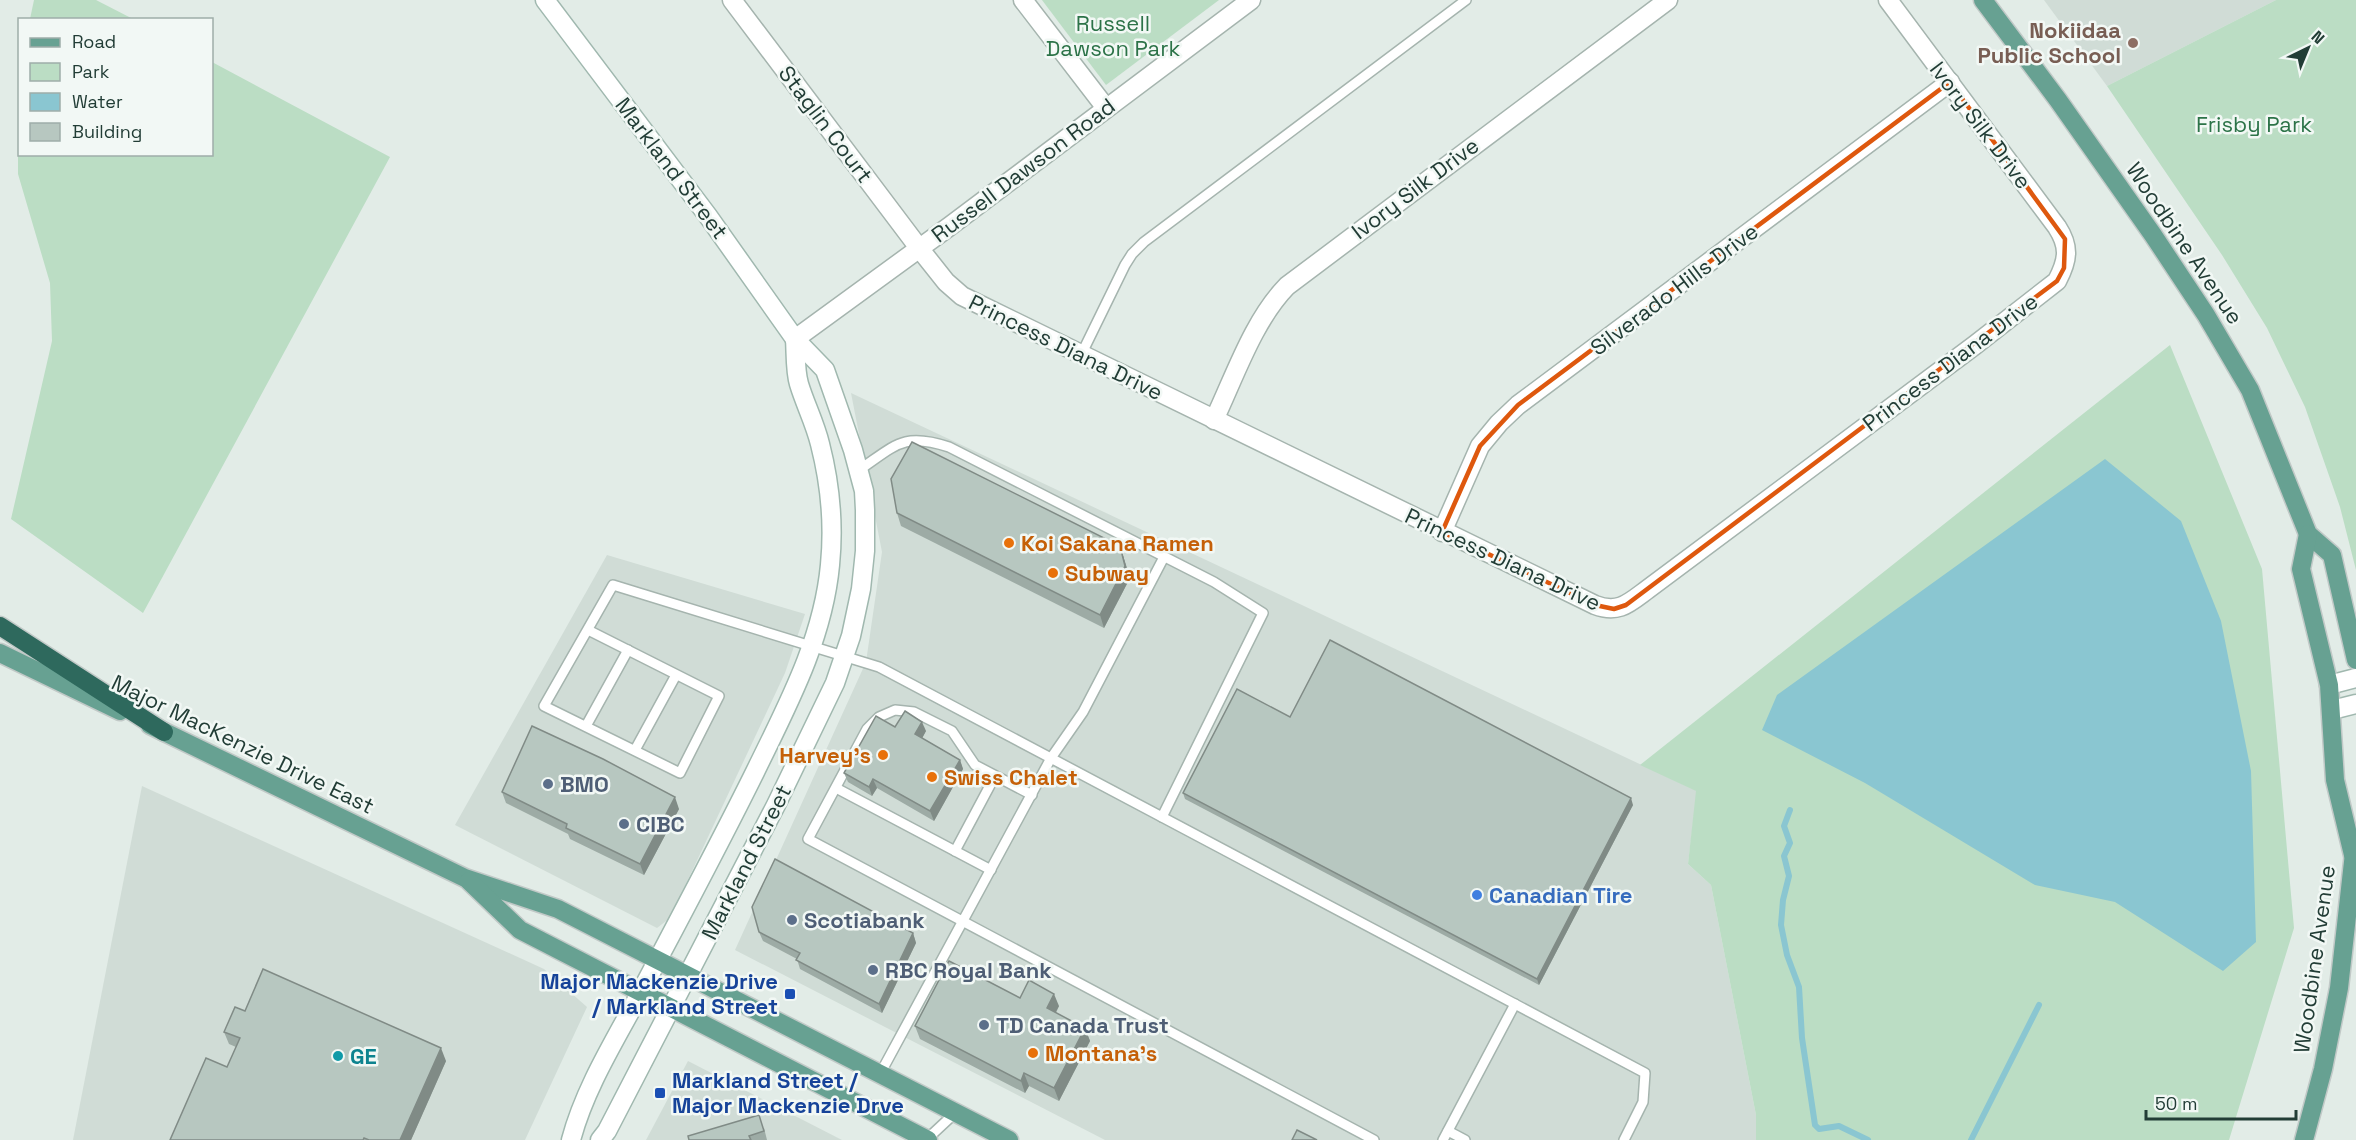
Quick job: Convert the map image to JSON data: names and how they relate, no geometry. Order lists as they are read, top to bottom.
{
  "streets": {
    "main road": ["Woodbine Avenue", "Major MacKenzie Drive East"],
    "street": [
      "Staglin Court",
      "Ivory Silk Drive",
      "Markland Street",
      "Russell Dawson Road",
      "Silverado Hills Drive",
      "Princess Diana Drive"
    ]
  },
  "crossings": [
    ["Staglin Court", "Russell Dawson Road"],
    ["Staglin Court", "Princess Diana Drive"],
    ["Ivory Silk Drive", "Silverado Hills Drive"],
    ["Ivory Silk Drive", "Princess Diana Drive"],
    ["Markland Street", "Russell Dawson Road"],
    ["Markland Street", "Major MacKenzie Drive East"],
    ["Russell Dawson Road", "Princess Diana Drive"],
    ["Silverado Hills Drive", "Princess Diana Drive"]
  ],
  "parks": ["Russell Dawson Park", "Frisby Park"],
  "places": {
    "other": [
      "Nokiidaa Public School",
      "Koi Sakana Ramen",
      "Subway",
      "Harvey's",
      "Swiss Chalet",
      "BMO",
      "CIBC",
      "Canadian Tire",
      "Scotiabank",
      "RBC Royal Bank",
      "TD Canada Trust",
      "Montana's",
      "GE"
    ],
    "transit": ["Major Mackenzie Drive / Markland Street", "Markland Street / Major Mackenzie Drve"]
  },
  "legend": [
    "Road",
    "Park",
    "Water",
    "Building"
  ],
  "scale_bar": "50 m",
  "north": "top right"
}
